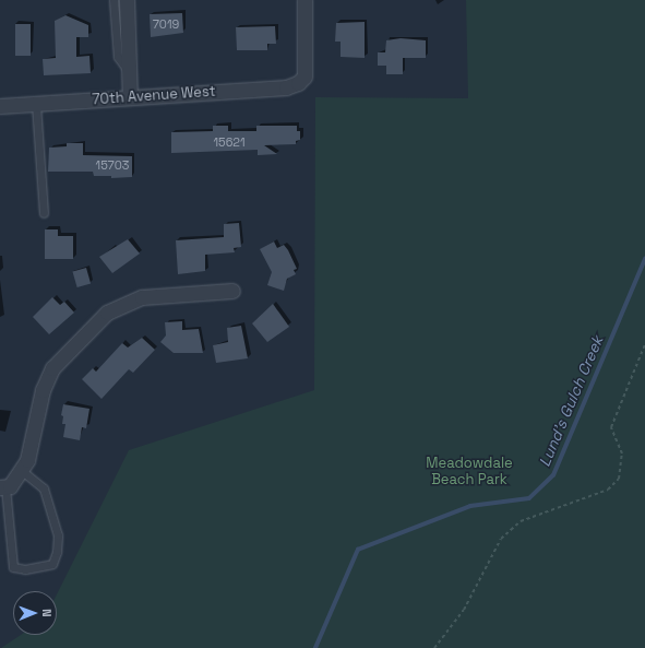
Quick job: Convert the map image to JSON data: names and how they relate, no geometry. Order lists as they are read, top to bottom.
{
  "streets": {
    "street": ["70th Avenue West"]
  },
  "water": ["Lund's Gulch Creek"],
  "parks": ["Meadowdale Beach Park"],
  "house_numbers": ["7019", "15621", "15703"],
  "north": "right"
}
